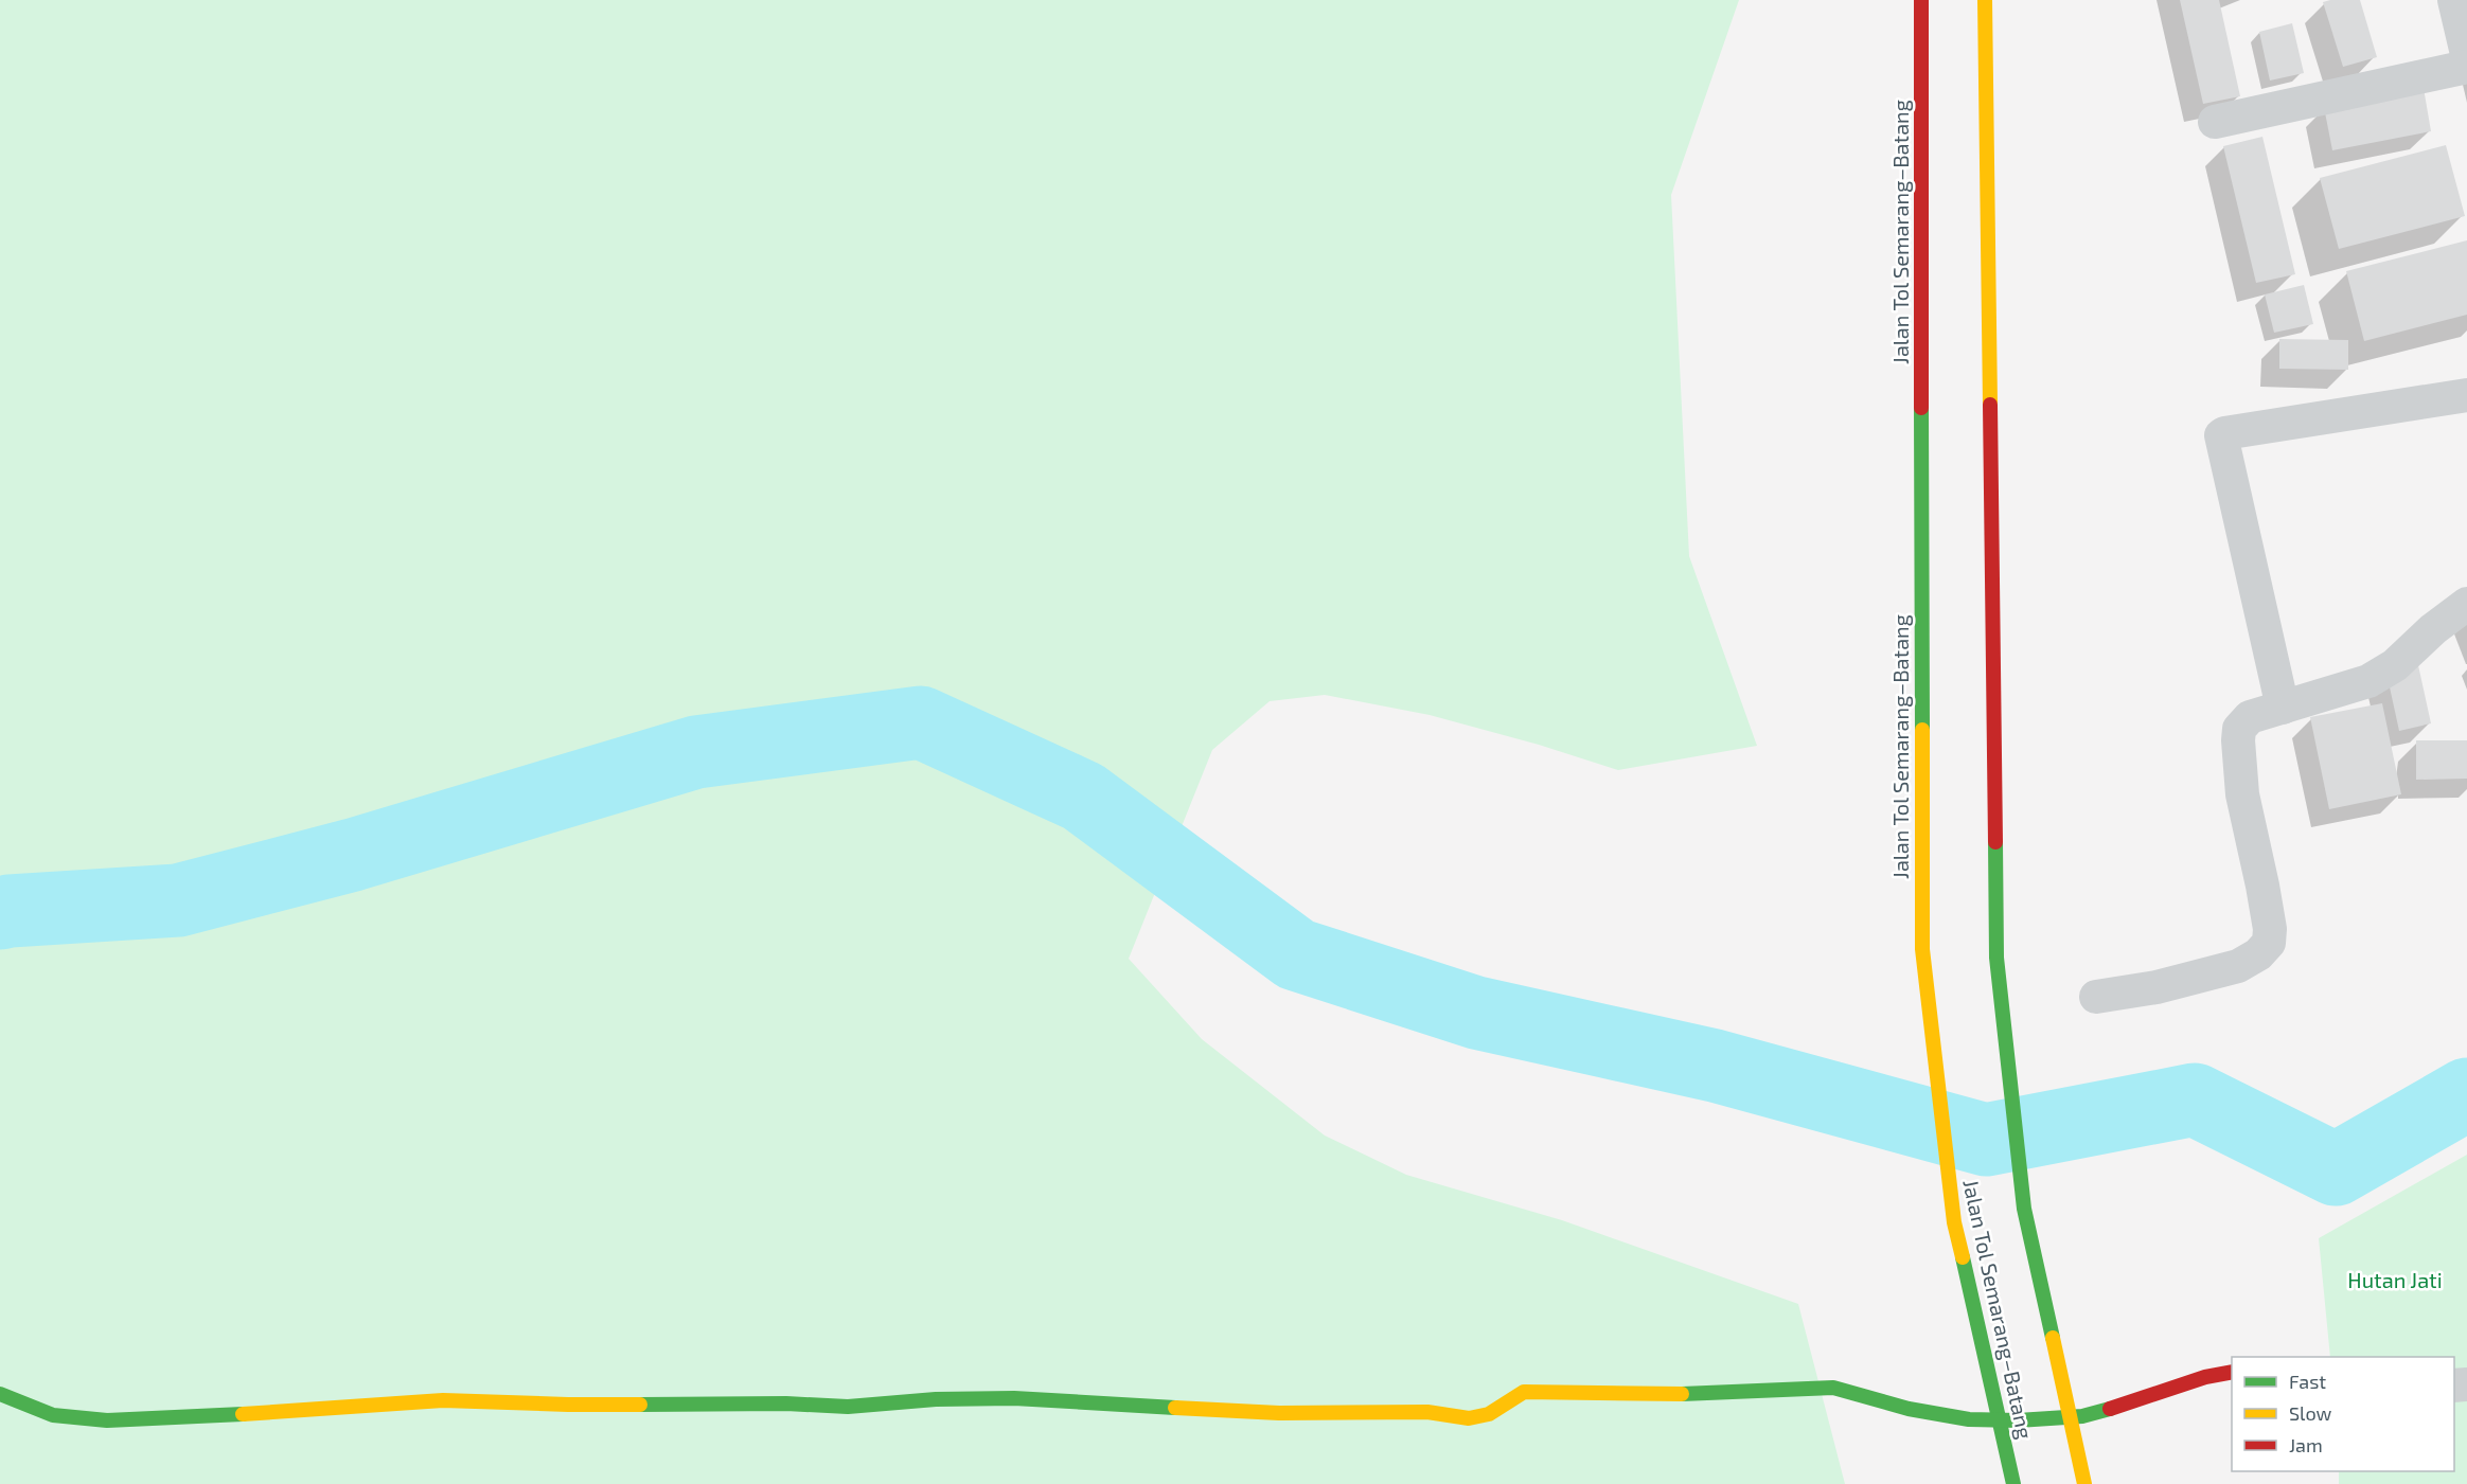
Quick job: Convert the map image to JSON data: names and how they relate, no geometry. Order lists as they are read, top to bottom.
{
  "streets": {
    "main road": ["Jalan Tol Semarang–Batang"]
  },
  "parks": ["Hutan Jati"],
  "legend": ["Fast", "Slow", "Jam"]
}
